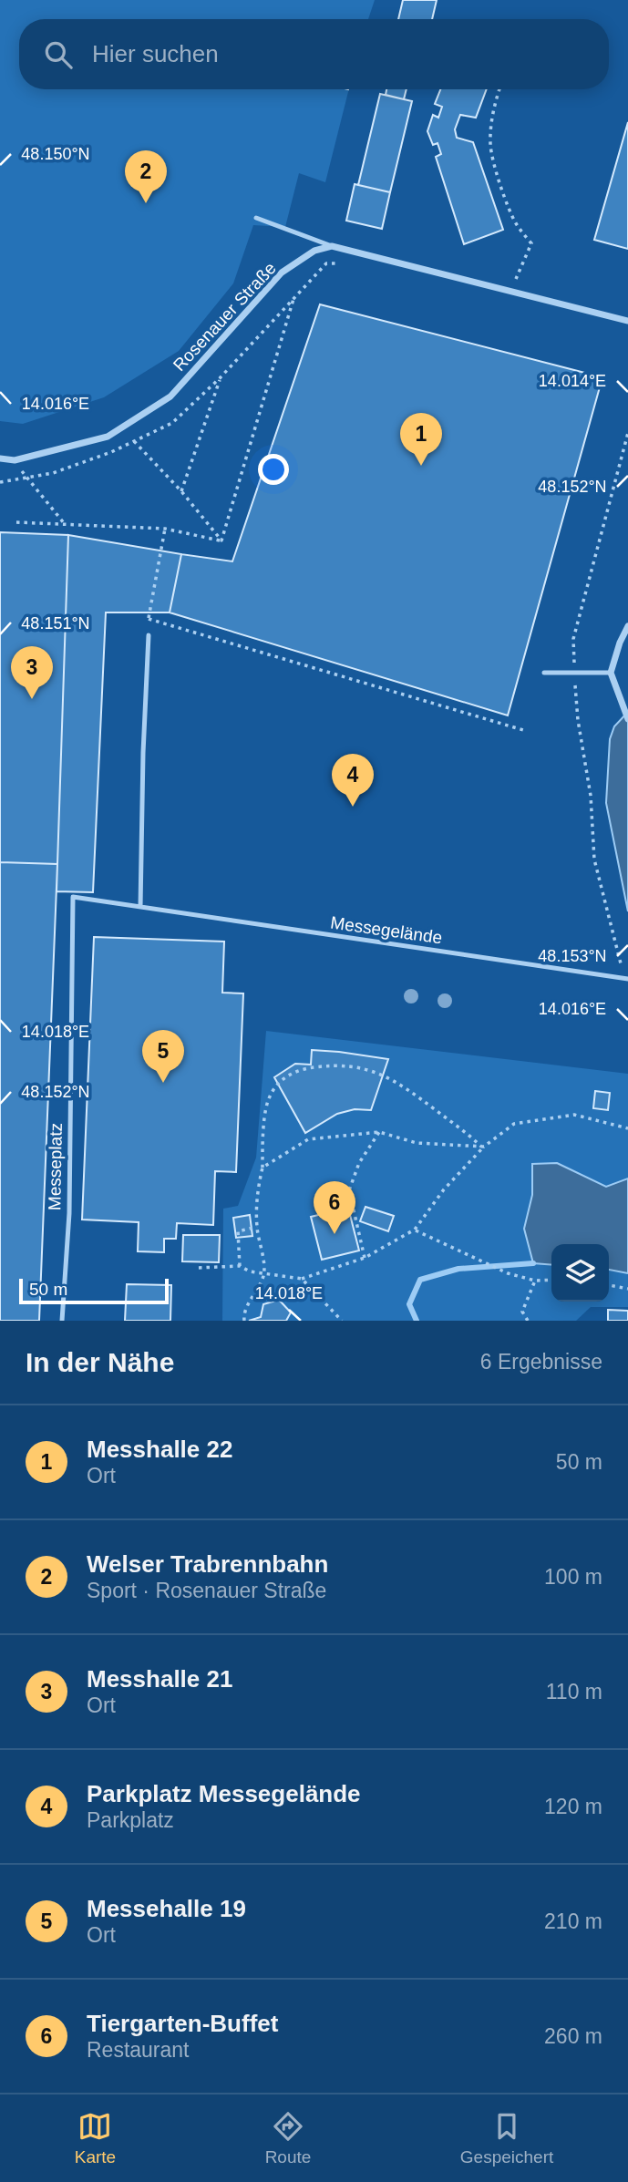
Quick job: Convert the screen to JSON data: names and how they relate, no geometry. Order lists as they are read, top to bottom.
{
  "streets": {
    "street": ["Rosenauer Straße"],
    "lane": ["Messegelände", "Messeplatz"]
  },
  "crossings": [
    ["Messegelände", "Messeplatz"]
  ],
  "scale_bar": "50 m",
  "page": {
    "search": "Hier suchen",
    "pins": [
      "2",
      "1",
      "3",
      "4",
      "5",
      "6"
    ],
    "scale": "50 m",
    "heading": ["In der Nähe", "6 Ergebnisse"],
    "list": [
      {
        "mark": "1",
        "name": "Messhalle 22",
        "note": "Ort",
        "value": "50 m"
      },
      {
        "mark": "2",
        "name": "Welser Trabrennbahn",
        "note": "Sport · Rosenauer Straße",
        "value": "100 m"
      },
      {
        "mark": "3",
        "name": "Messhalle 21",
        "note": "Ort",
        "value": "110 m"
      },
      {
        "mark": "4",
        "name": "Parkplatz Messegelände",
        "note": "Parkplatz",
        "value": "120 m"
      },
      {
        "mark": "5",
        "name": "Messehalle 19",
        "note": "Ort",
        "value": "210 m"
      },
      {
        "mark": "6",
        "name": "Tiergarten-Buffet",
        "note": "Restaurant",
        "value": "260 m"
      }
    ],
    "nav": ["Karte", "Route", "Gespeichert"]
  },
  "coordinates": [
    "48.150°N",
    "14.014°E",
    "14.016°E",
    "48.152°N",
    "48.151°N",
    "48.153°N",
    "14.018°E"
  ]
}
